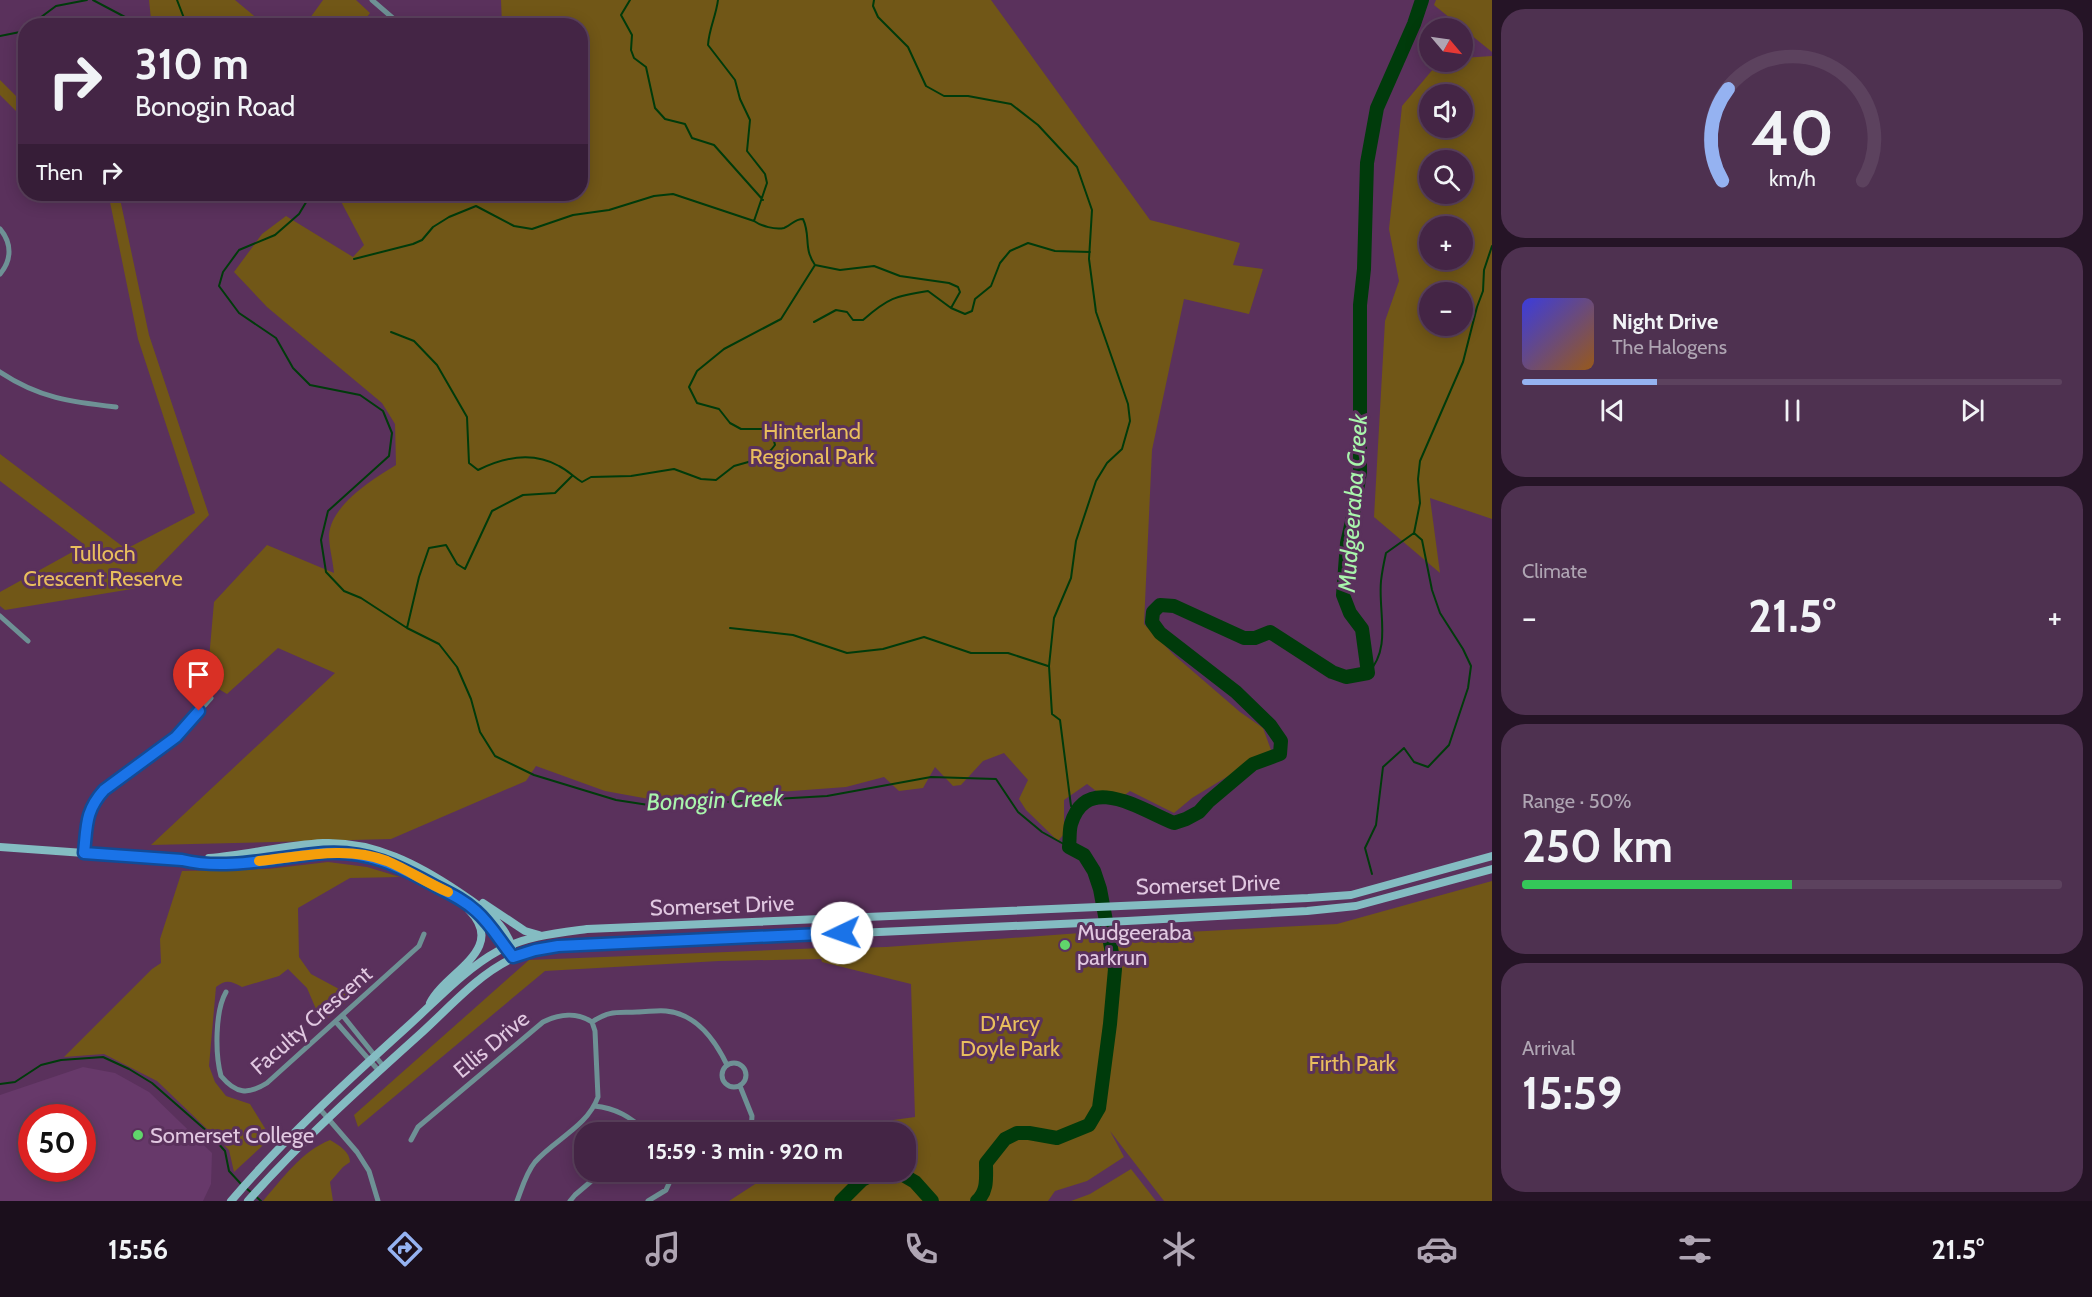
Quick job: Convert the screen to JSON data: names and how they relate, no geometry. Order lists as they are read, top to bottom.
{
  "streets": {
    "main road": ["Somerset Drive"],
    "street": ["Faculty Crescent", "Ellis Drive"]
  },
  "water": ["Mudgeeraba Creek", "Bonogin Creek"],
  "parks": [
    "Hinterland Regional Park",
    "Tulloch Crescent Reserve",
    "D'Arcy Doyle Park",
    "Firth Park"
  ],
  "places": ["Mudgeeraba parkrun", "Somerset College"],
  "north": "bottom right",
  "page": {
    "map_buttons": ["+", "−"],
    "turn": ["310 m", "Bonogin Road"],
    "then": "Then",
    "song": ["Night Drive", "The Halogens"],
    "tile": [
      "Climate",
      ["Range · 50%", "250 km"],
      ["Arrival", "15:59"]
    ],
    "heat": ["−", "21.5°", "+"],
    "limit": "50",
    "trip": "15:59 · 3 min · 920 m",
    "tabs": ["15:56", "21.5°"],
    "gauge": ["40", "km/h"]
  }
}
